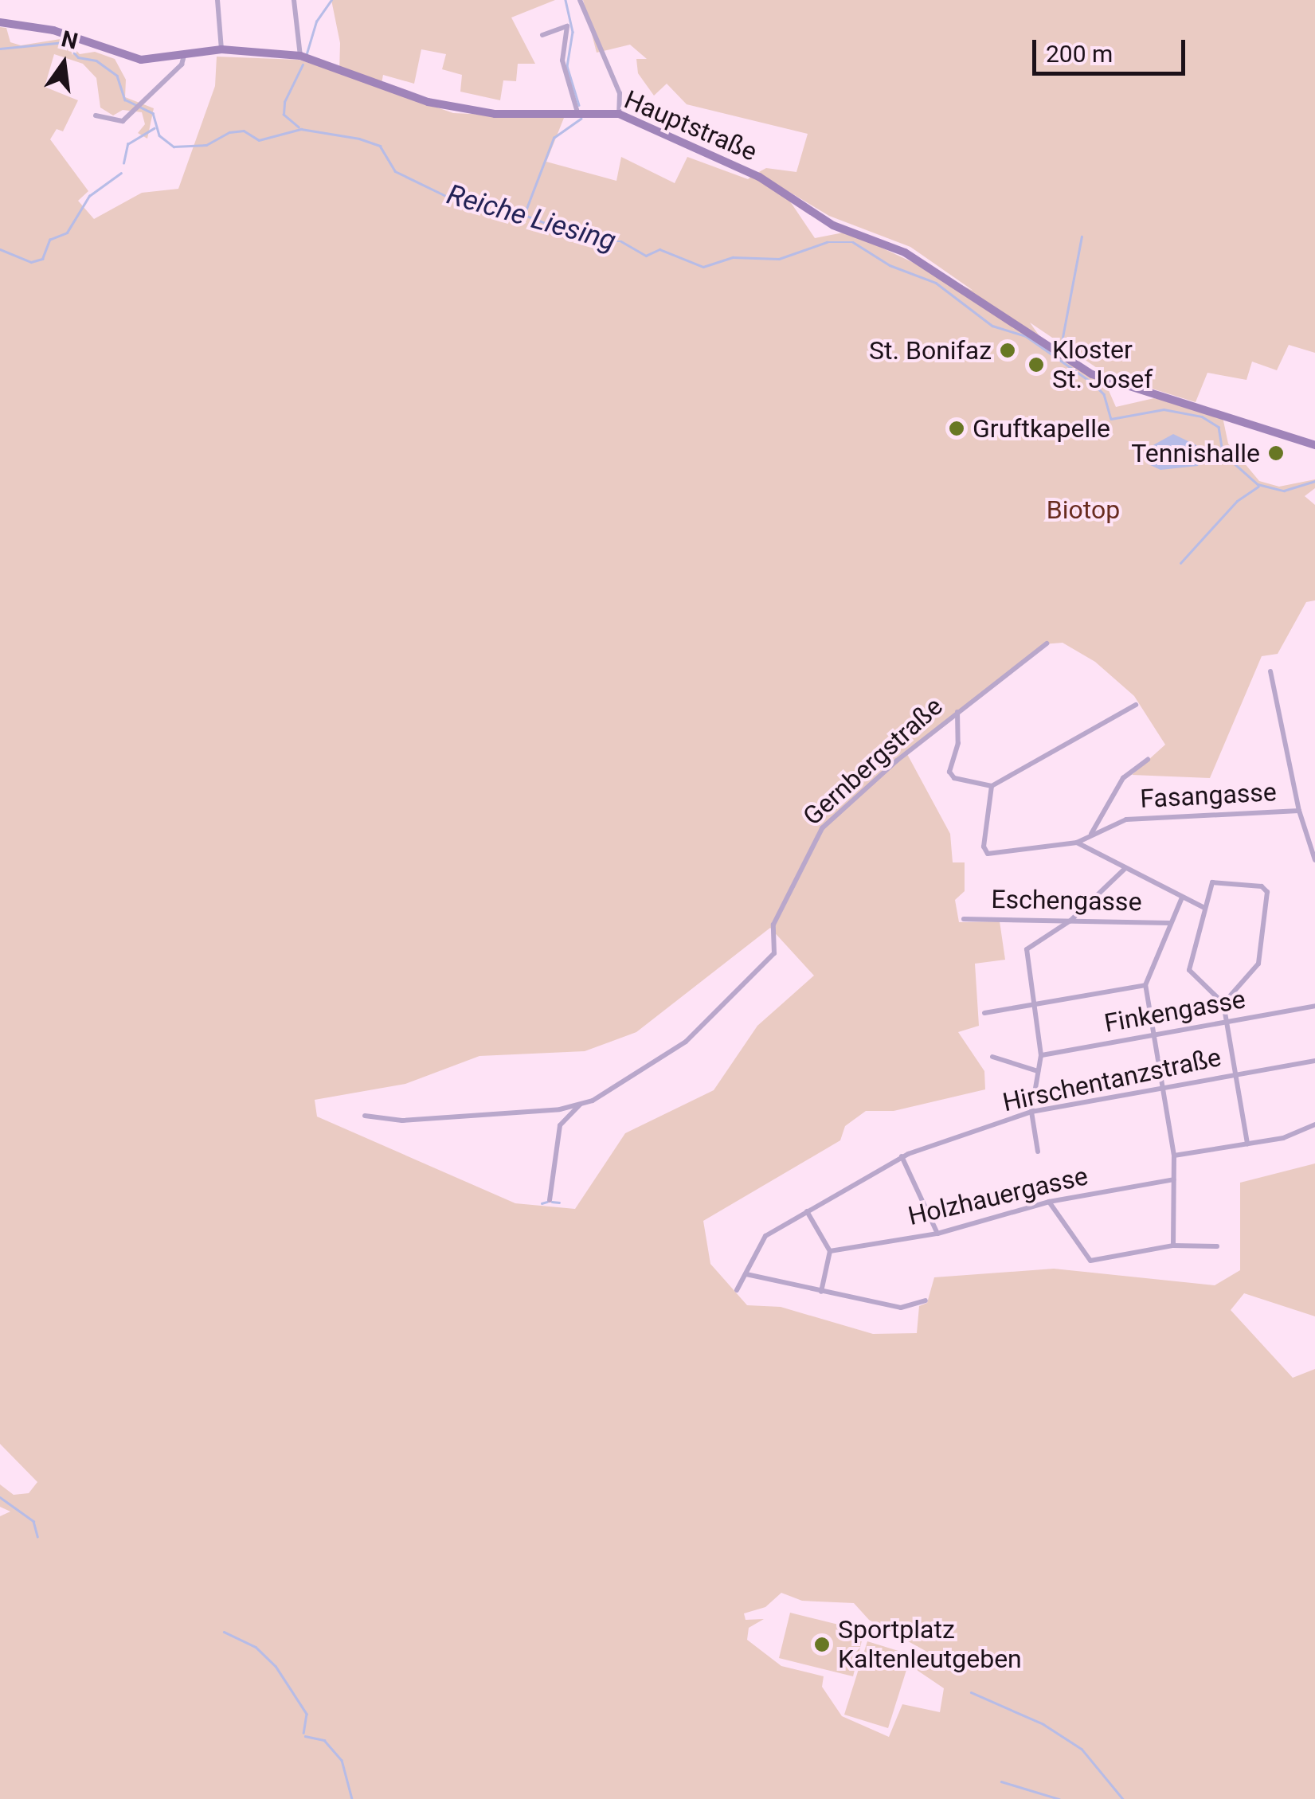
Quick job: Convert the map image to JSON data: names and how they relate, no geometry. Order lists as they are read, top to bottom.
{
  "streets": {
    "main road": ["Hauptstraße"],
    "street": [
      "Gernbergstraße",
      "Fasangasse",
      "Eschengasse",
      "Finkengasse",
      "Hirschentanzstraße",
      "Holzhauergasse"
    ]
  },
  "water": ["Reiche Liesing"],
  "parks": ["Biotop"],
  "places": [
    "St. Bonifaz",
    "Kloster St. Josef",
    "Gruftkapelle",
    "Tennishalle",
    "Sportplatz Kaltenleutgeben"
  ],
  "scale_bar": "200 m",
  "north": "top"
}
